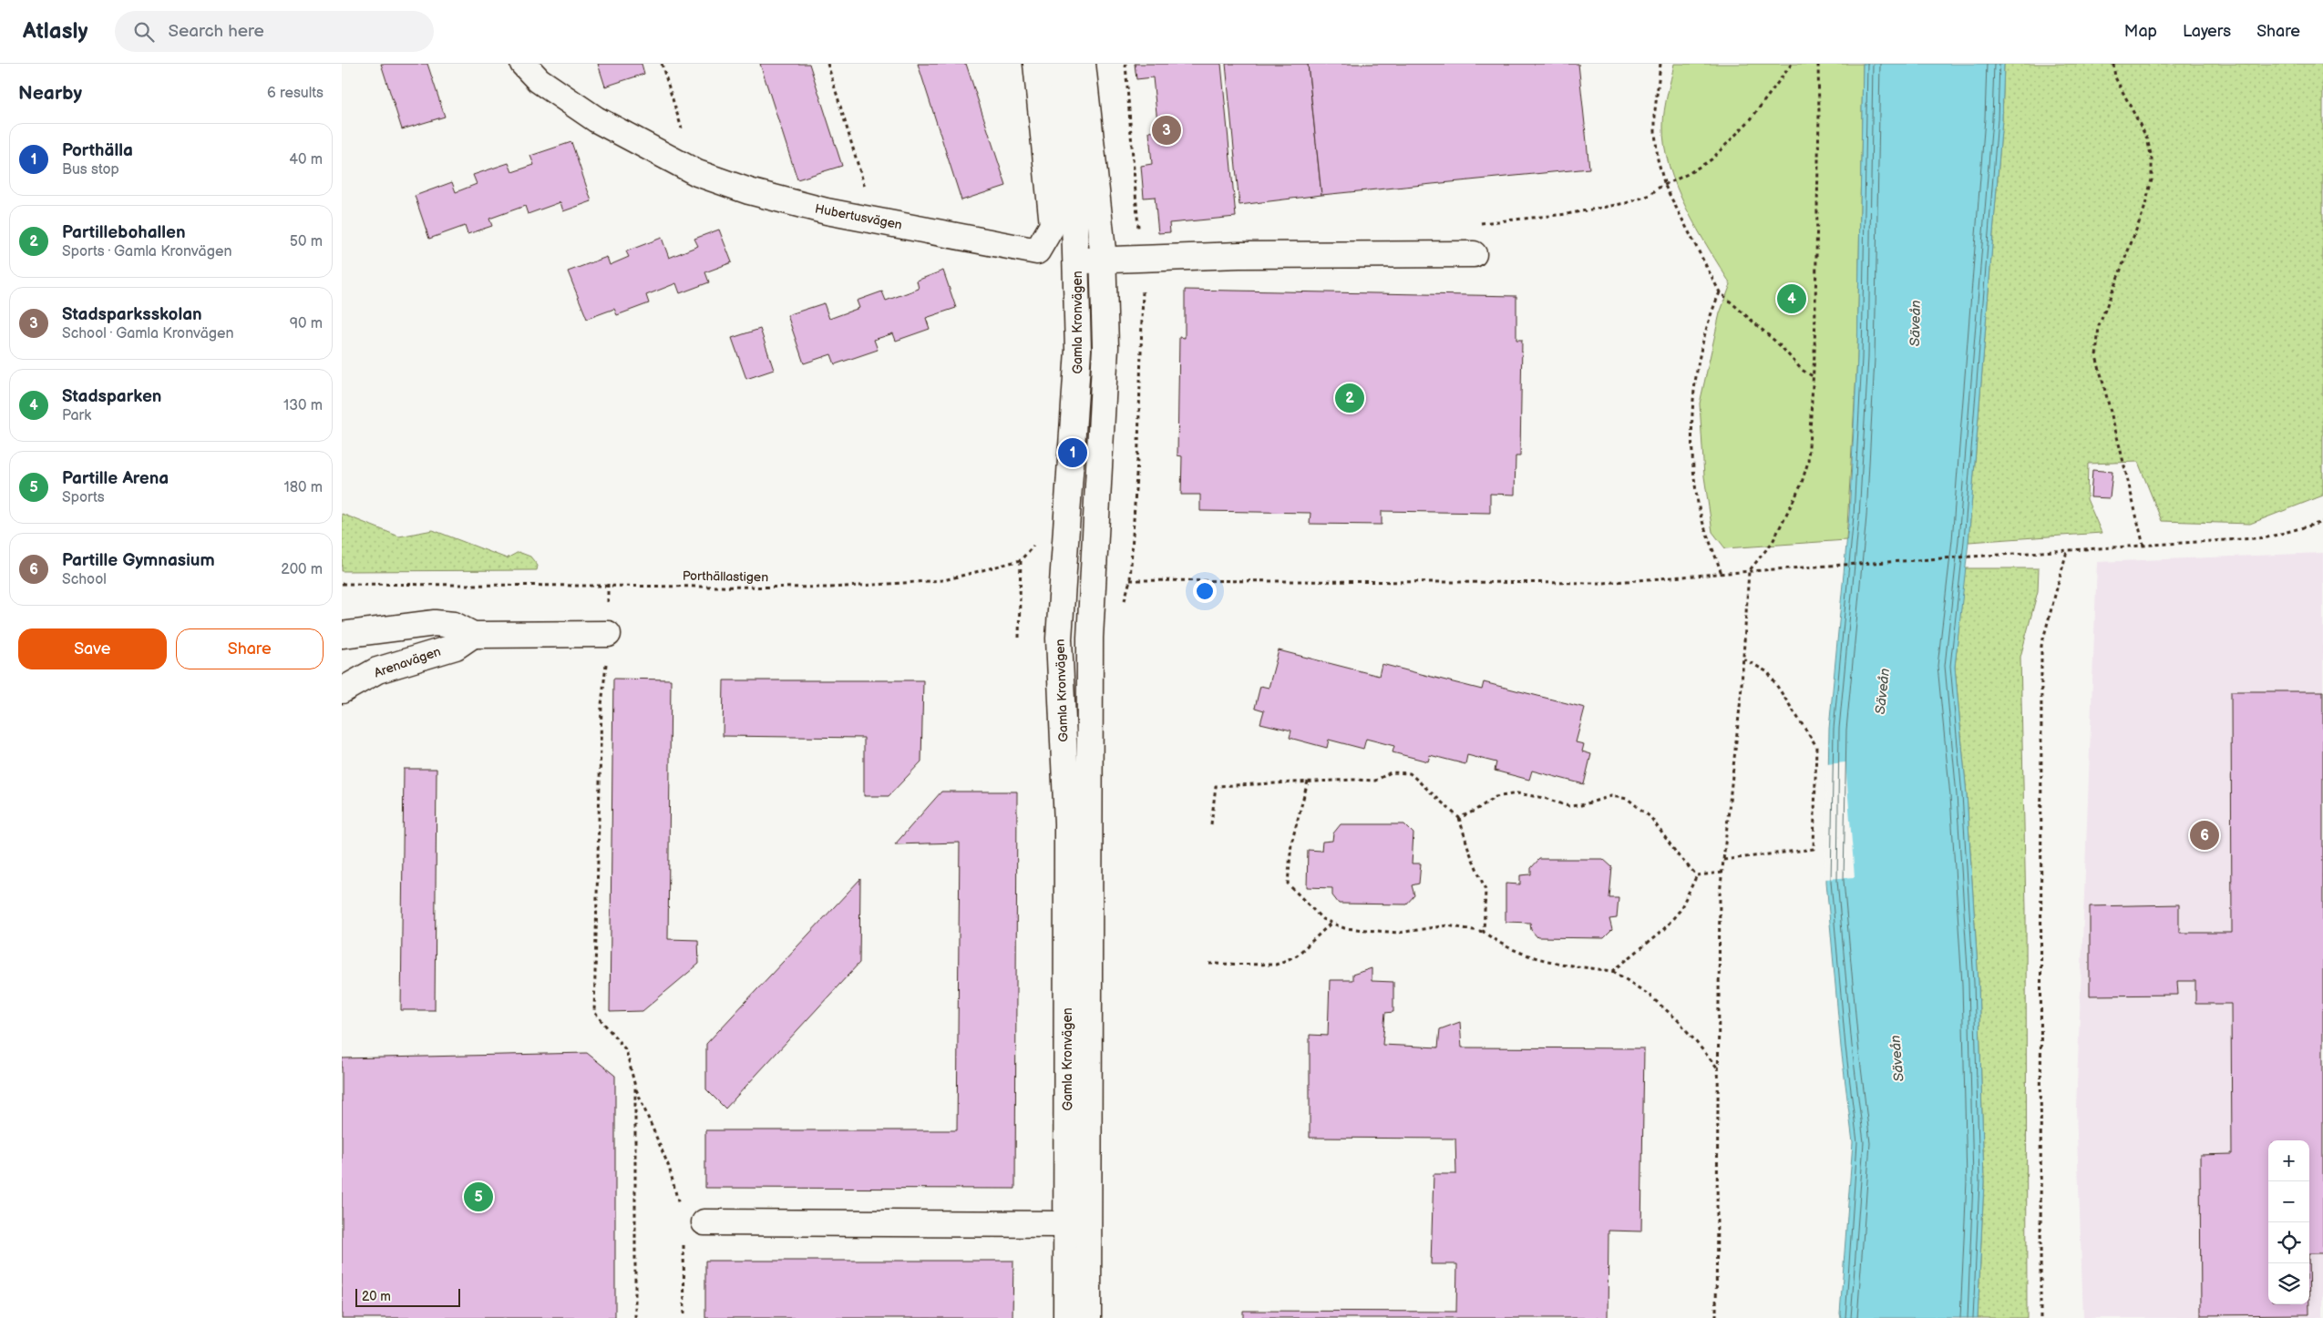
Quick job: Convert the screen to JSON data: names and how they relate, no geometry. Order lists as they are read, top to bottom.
{
  "streets": {
    "street": ["Hubertusvägen", "Gamla Kronvägen", "Arenavägen"],
    "path": ["Porthällastigen"]
  },
  "water": ["Säveån"],
  "scale_bar": "20 m",
  "page": {
    "header": "Atlasly",
    "search": "Search here",
    "nav": ["Map", "Layers", "Share"],
    "heading": ["Nearby", "6 results"],
    "pins": [
      "3",
      "4",
      "2",
      "1",
      "6",
      "5"
    ],
    "list": [
      {
        "mark": "1",
        "name": "Porthälla",
        "note": "Bus stop",
        "value": "40 m"
      },
      {
        "mark": "2",
        "name": "Partillebohallen",
        "note": "Sports · Gamla Kronvägen",
        "value": "50 m"
      },
      {
        "mark": "3",
        "name": "Stadsparksskolan",
        "note": "School · Gamla Kronvägen",
        "value": "90 m"
      },
      {
        "mark": "4",
        "name": "Stadsparken",
        "note": "Park",
        "value": "130 m"
      },
      {
        "mark": "5",
        "name": "Partille Arena",
        "note": "Sports",
        "value": "180 m"
      },
      {
        "mark": "6",
        "name": "Partille Gymnasium",
        "note": "School",
        "value": "200 m"
      }
    ],
    "buttons": ["Save", "Share"],
    "map_buttons": ["+", "−"],
    "scale": "20 m"
  }
}
